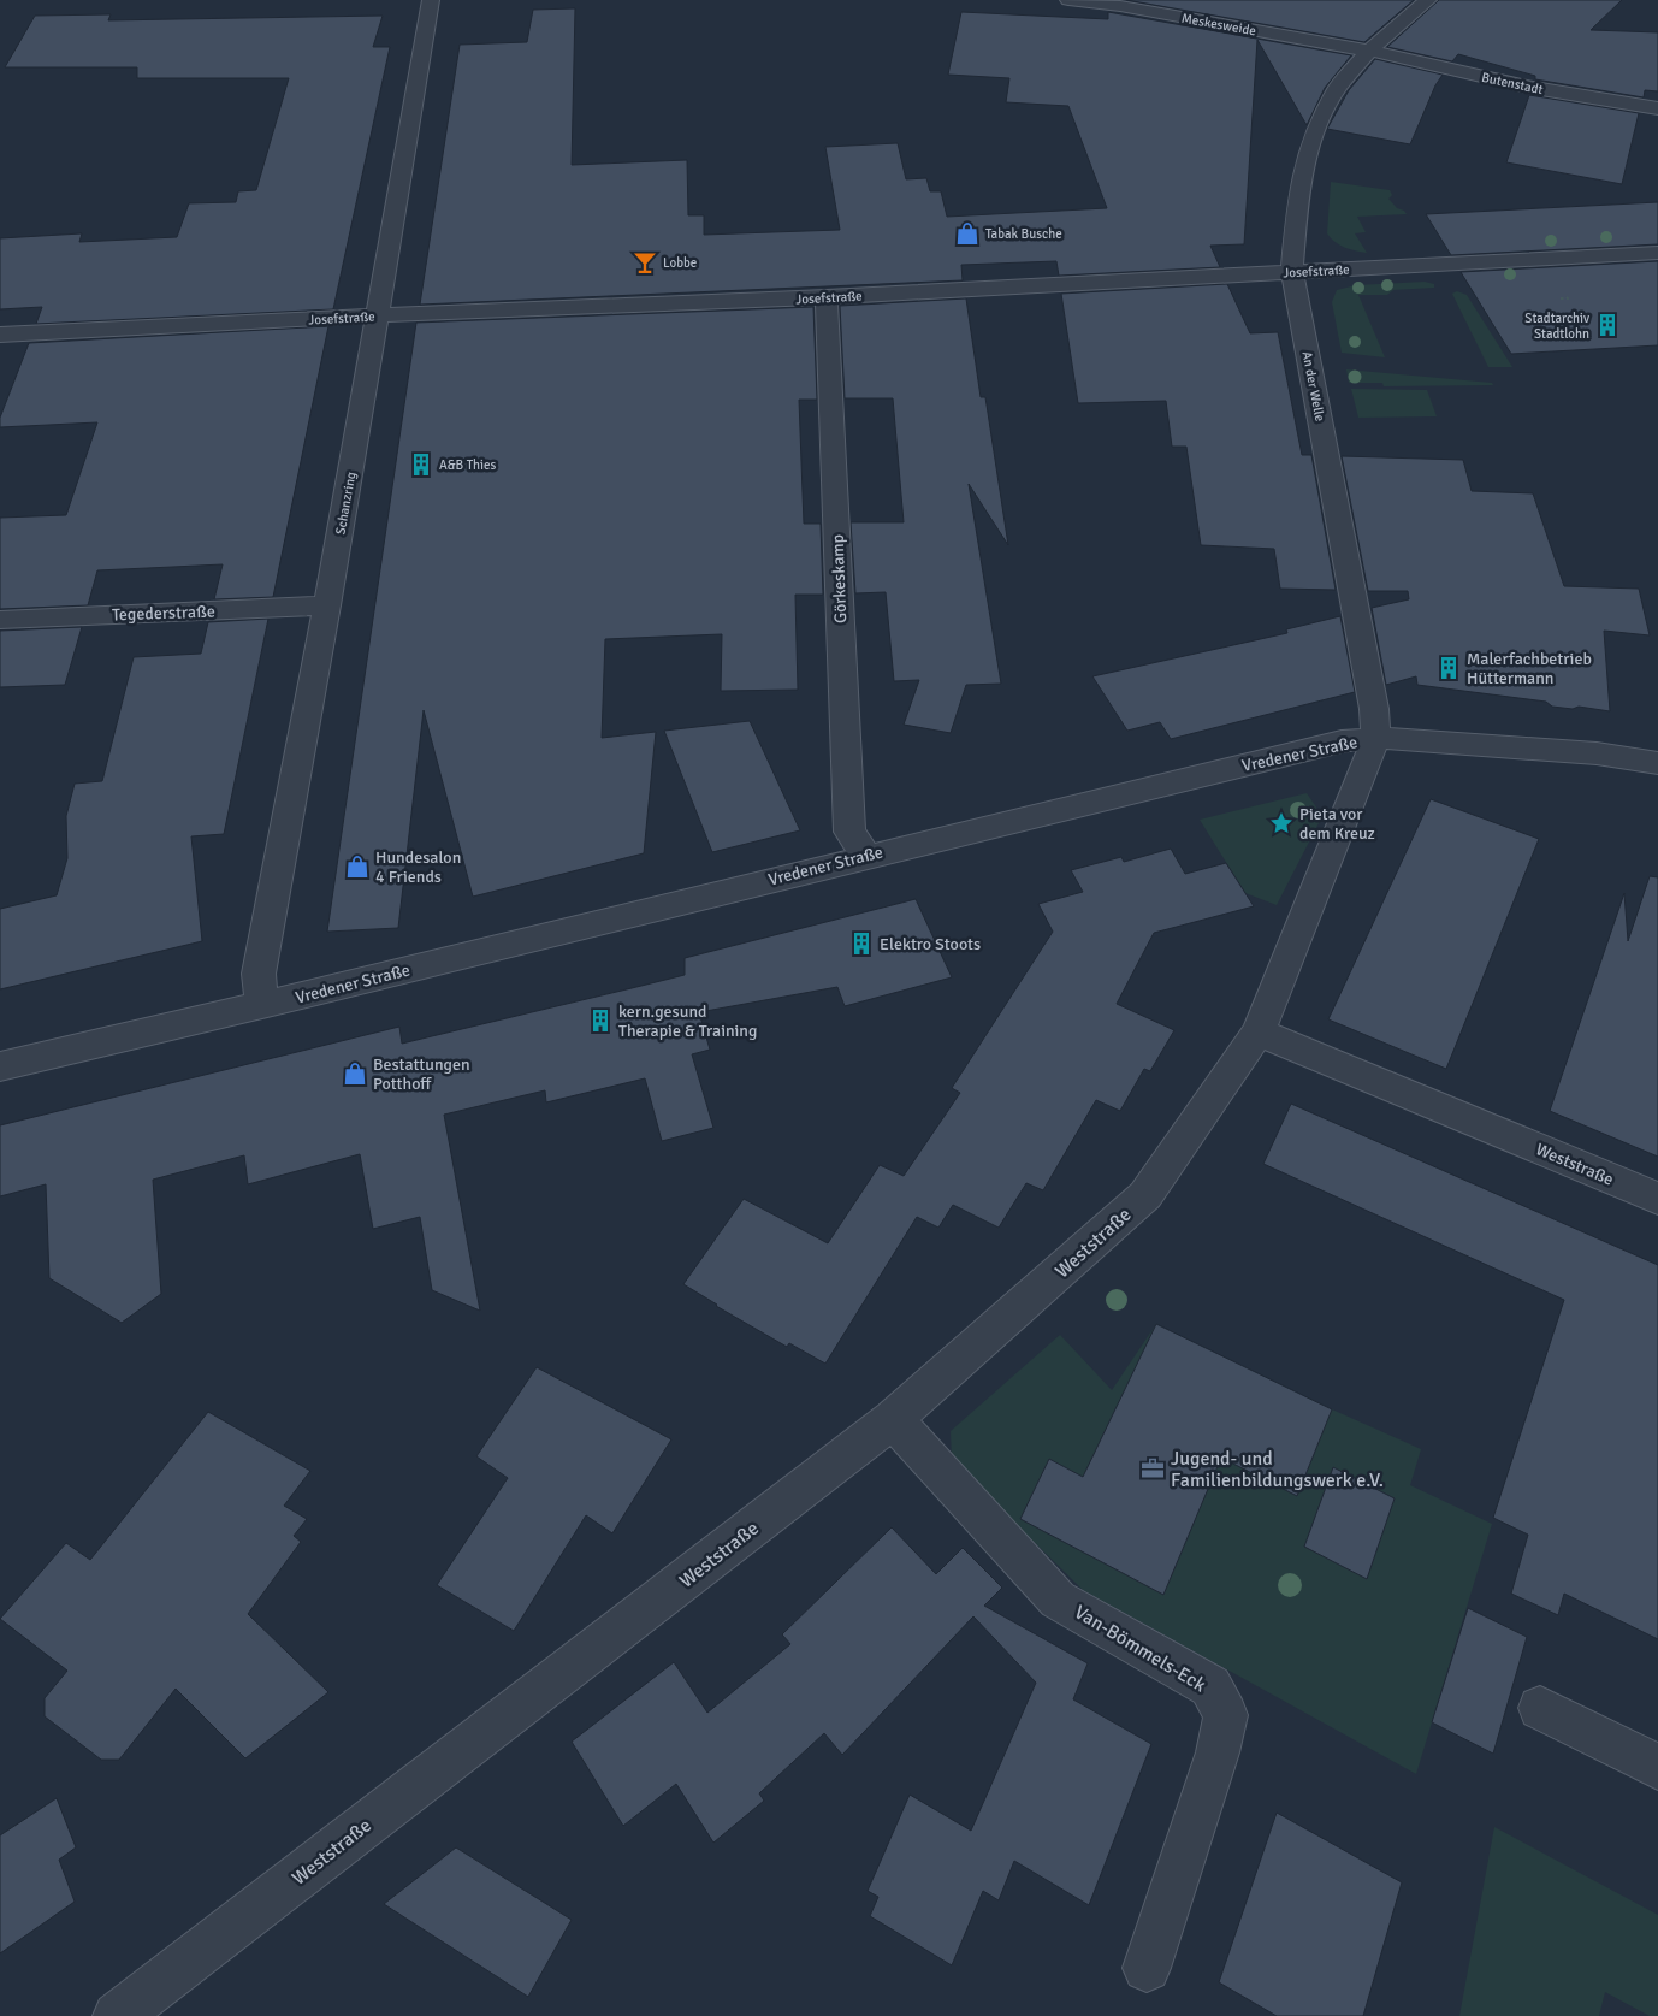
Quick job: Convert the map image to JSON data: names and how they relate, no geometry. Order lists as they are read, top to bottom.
{
  "streets": {
    "street": [
      "Meskesweide",
      "Butenstadt",
      "Josefstraße",
      "An der Welle",
      "Schanzring",
      "Görkeskamp",
      "Tegederstraße",
      "Vredener Straße",
      "Weststraße",
      "Van-Bömmels-Eck"
    ]
  },
  "crossings": [
    ["Meskesweide", "Butenstadt"],
    ["Meskesweide", "An der Welle"],
    ["Butenstadt", "An der Welle"],
    ["Josefstraße", "An der Welle"],
    ["Josefstraße", "Schanzring"],
    ["Josefstraße", "Görkeskamp"],
    ["An der Welle", "Vredener Straße"],
    ["An der Welle", "Weststraße"],
    ["Schanzring", "Tegederstraße"],
    ["Schanzring", "Vredener Straße"],
    ["Görkeskamp", "Vredener Straße"],
    ["Vredener Straße", "Weststraße"],
    ["Weststraße", "Van-Bömmels-Eck"]
  ],
  "places": {
    "shop": ["Tabak Busche", "Hundesalon 4 Friends", "Bestattungen Potthoff"],
    "bar": ["Lobbe"],
    "building": [
      "Stadtarchiv Stadtlohn",
      "A&B Thies",
      "Malerfachbetrieb Hüttermann",
      "Elektro Stoots",
      "kern.gesund Therapie & Training"
    ],
    "place": ["Pieta vor dem Kreuz"],
    "office": ["Jugend- und Familienbildungswerk e.V."]
  }
}
